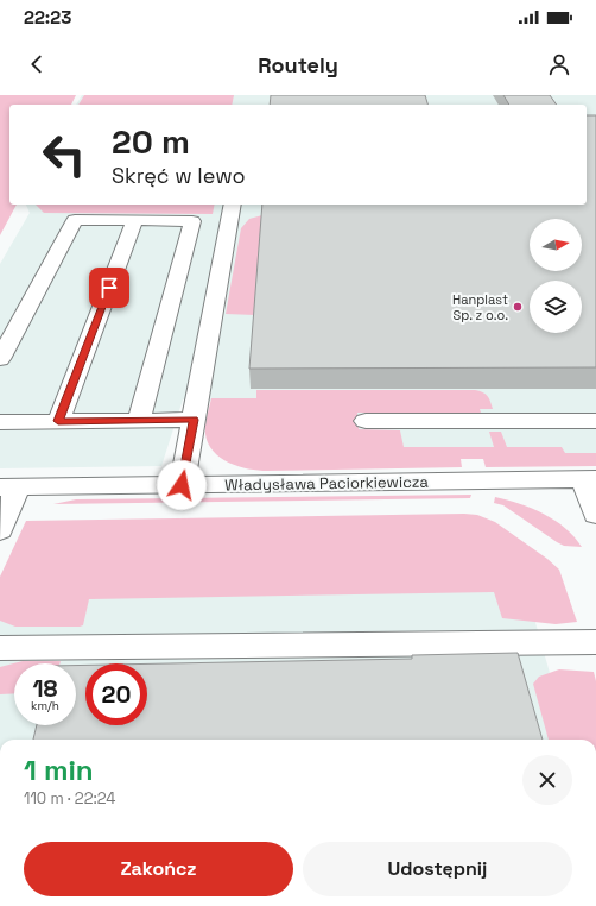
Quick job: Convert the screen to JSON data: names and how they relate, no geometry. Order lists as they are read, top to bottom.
{
  "streets": {
    "street": ["Władysława Paciorkiewicza"]
  },
  "places": ["Hanplast Sp. z o.o."],
  "north": "right",
  "page": {
    "status": "22:23",
    "header": "Routely",
    "turn": ["20 m", "Skręć w lewo"],
    "speed": "18 km/h",
    "limit": "20",
    "heading": ["1 min", "110 m · 22:24"],
    "buttons": ["Zakończ", "Udostępnij"]
  }
}
